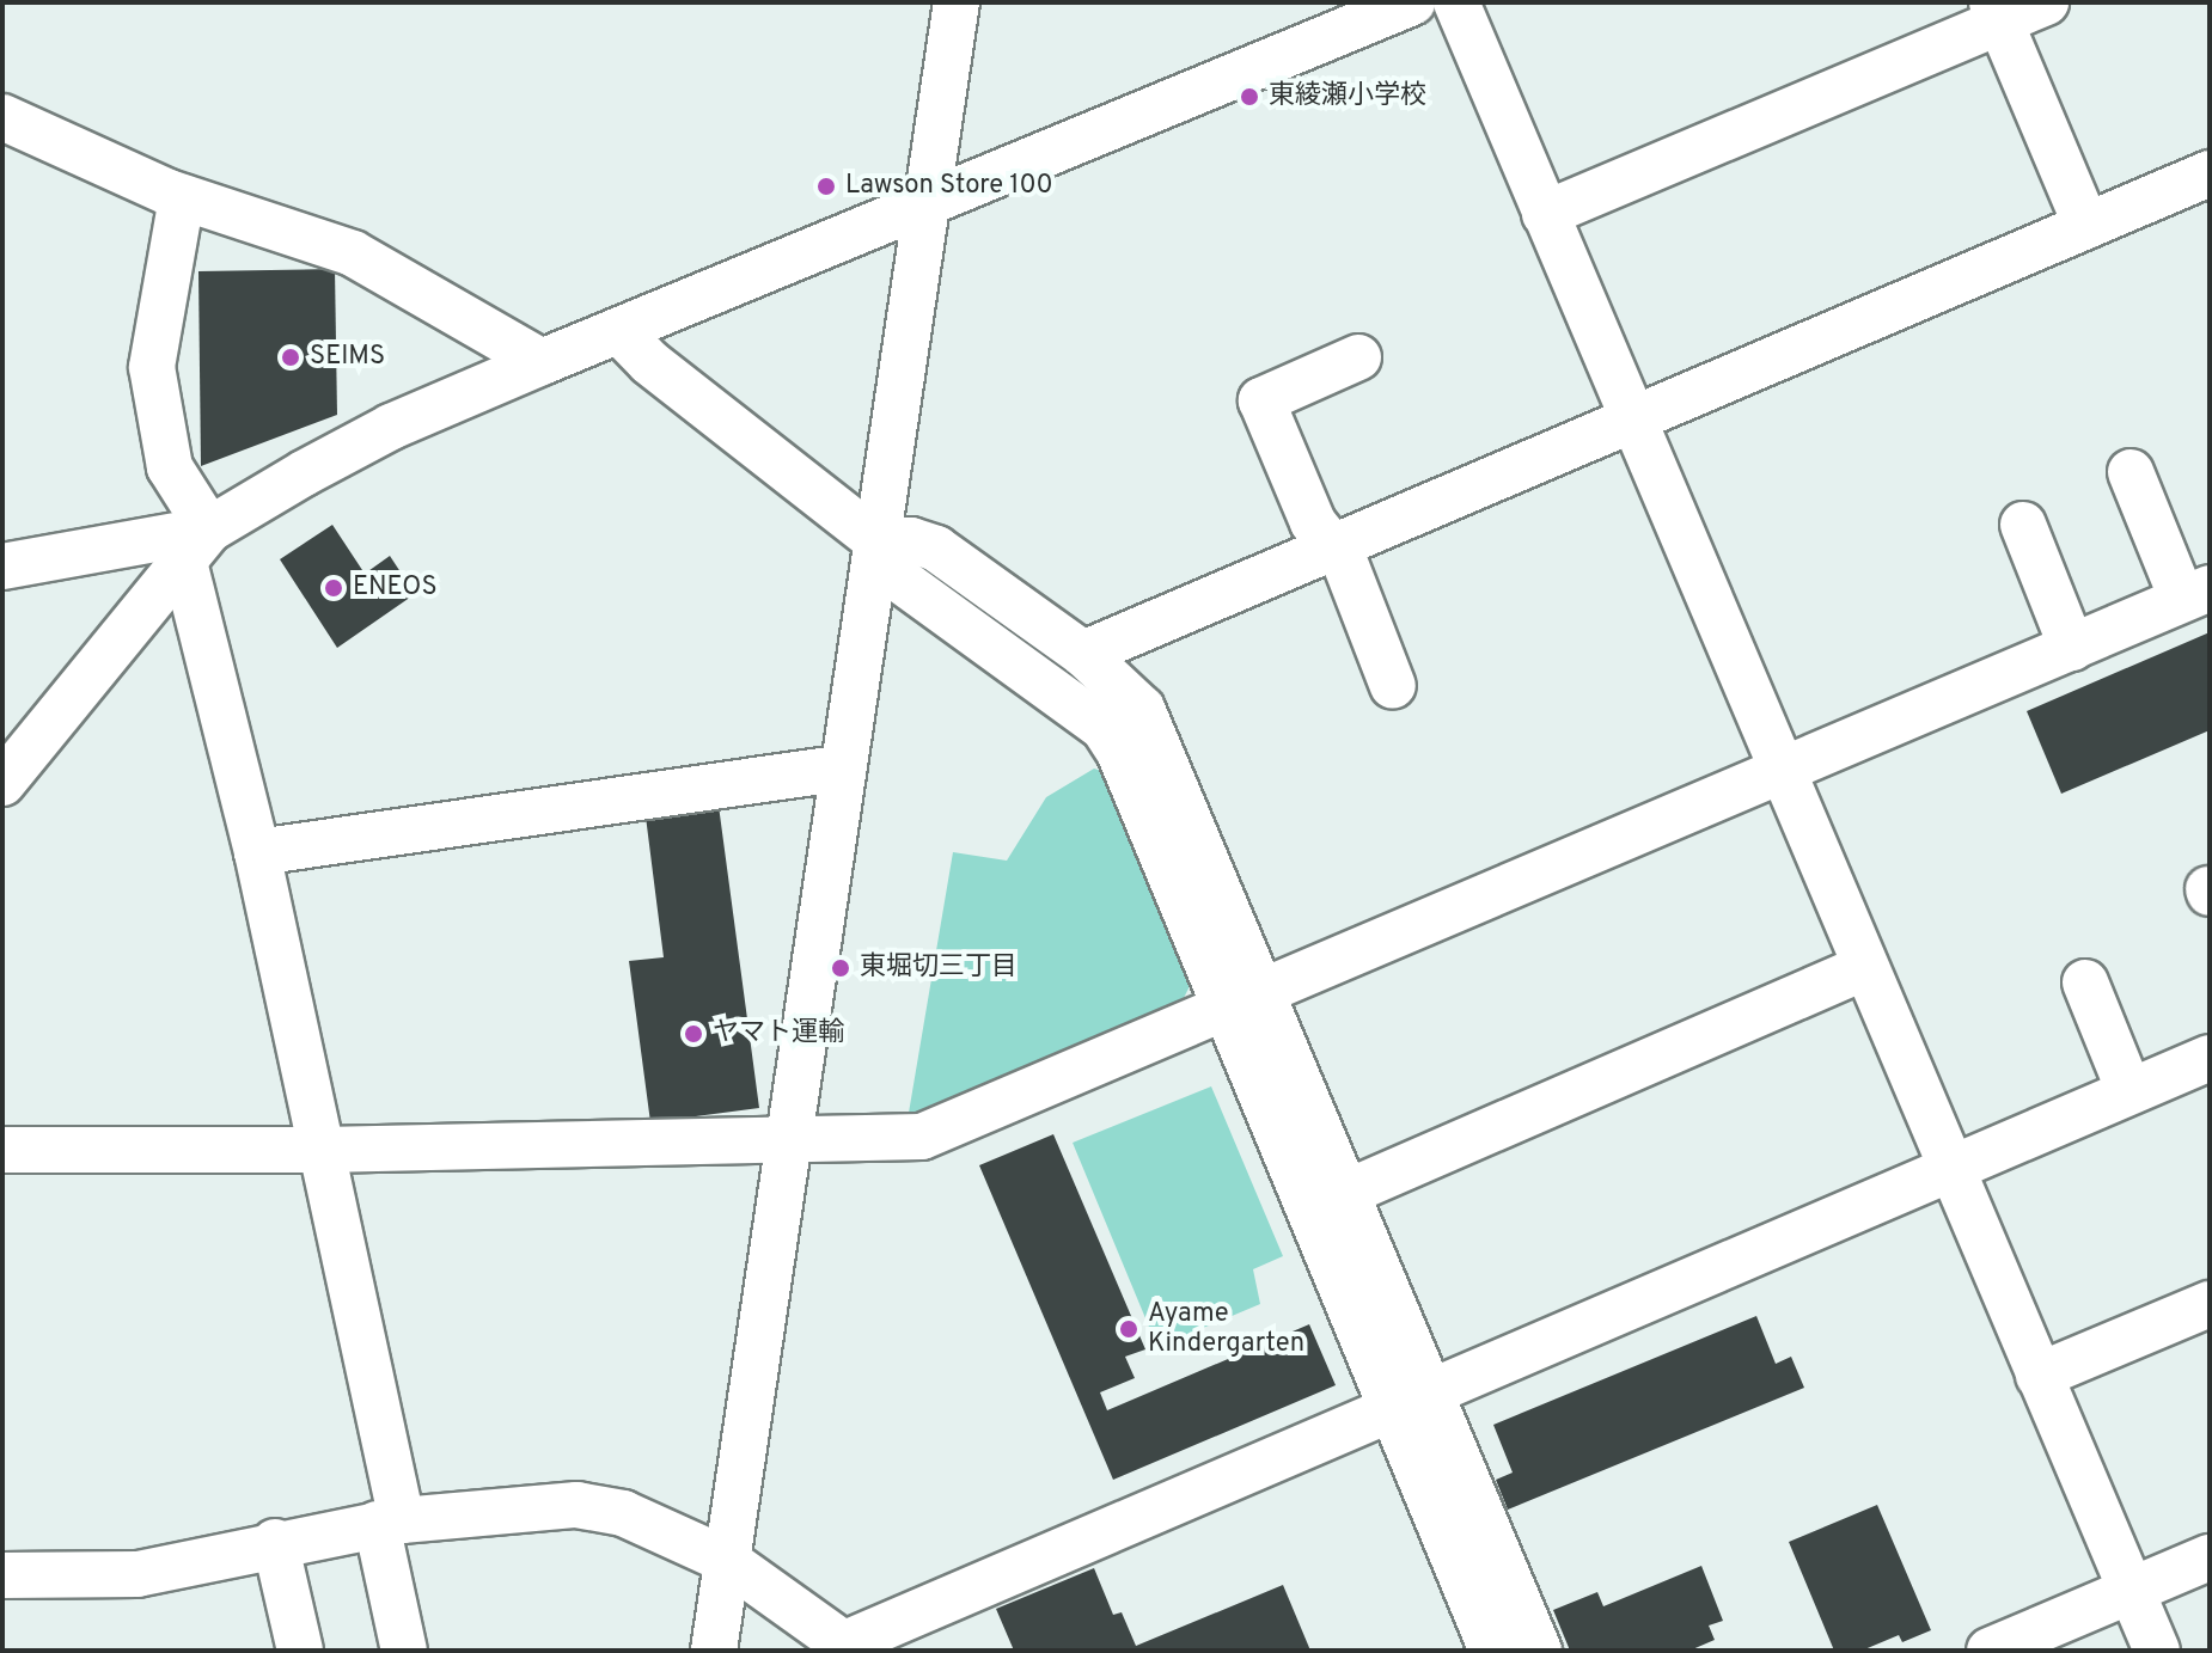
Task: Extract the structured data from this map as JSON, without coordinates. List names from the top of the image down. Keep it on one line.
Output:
{"places":["東綾瀬小学校","Lawson Store 100","SEIMS","ENEOS","東堀切三丁目","ヤマト運輸","Ayame Kindergarten"]}
